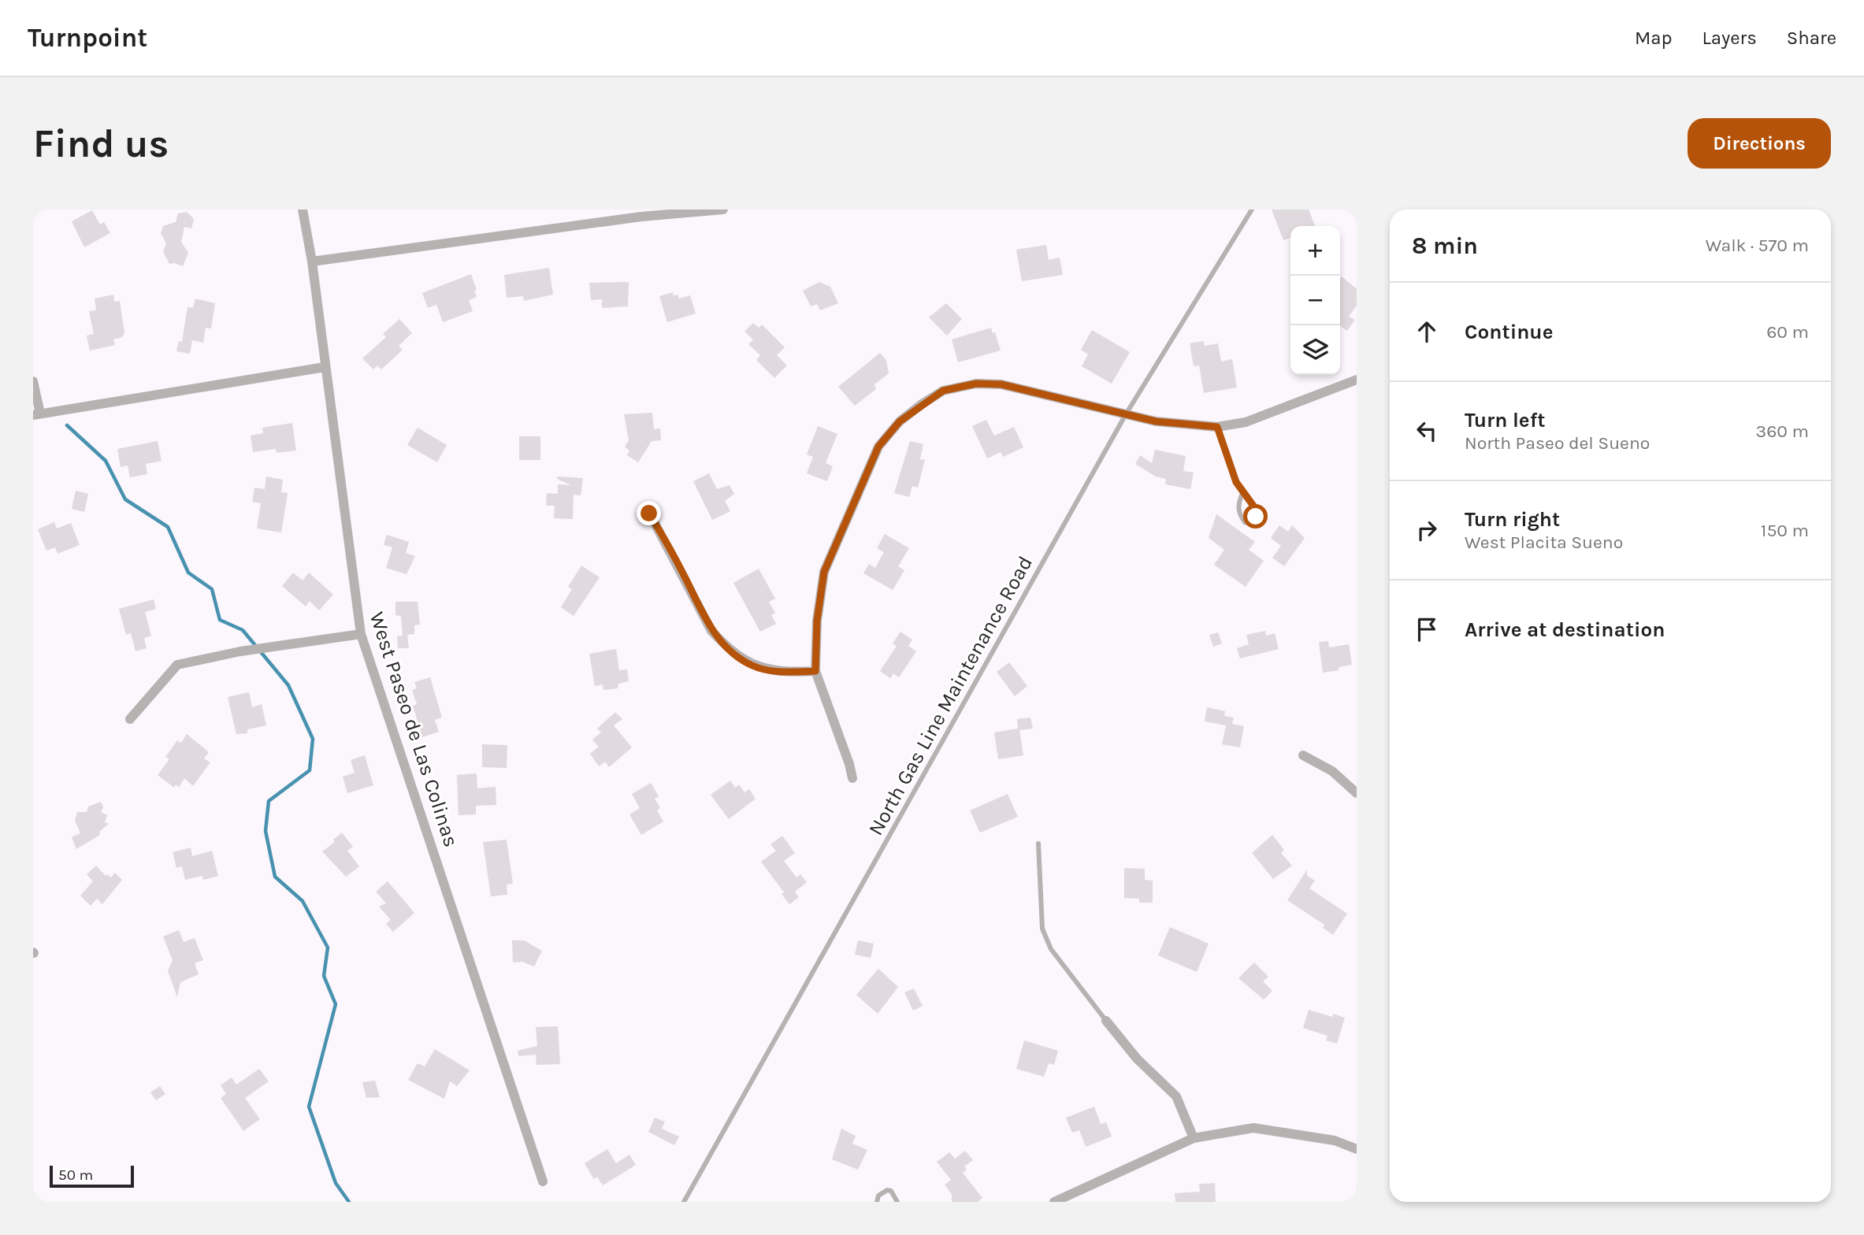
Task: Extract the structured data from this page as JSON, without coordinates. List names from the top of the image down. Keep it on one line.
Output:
{"streets":{"street":["West Paseo de Las Colinas"],"lane":["North Gas Line Maintenance Road"]},"scale_bar":"50 m","page":{"header":"Turnpoint","nav":["Map","Layers","Share"],"buttons":"Directions","title":"Find us","heading":["8 min","Walk · 570 m"],"map_buttons":["+","−"],"list":[["Continue","60 m"],["Turn left","North Paseo del Sueno","360 m"],["Turn right","West Placita Sueno","150 m"],"Arrive at destination"],"scale":"50 m"}}
